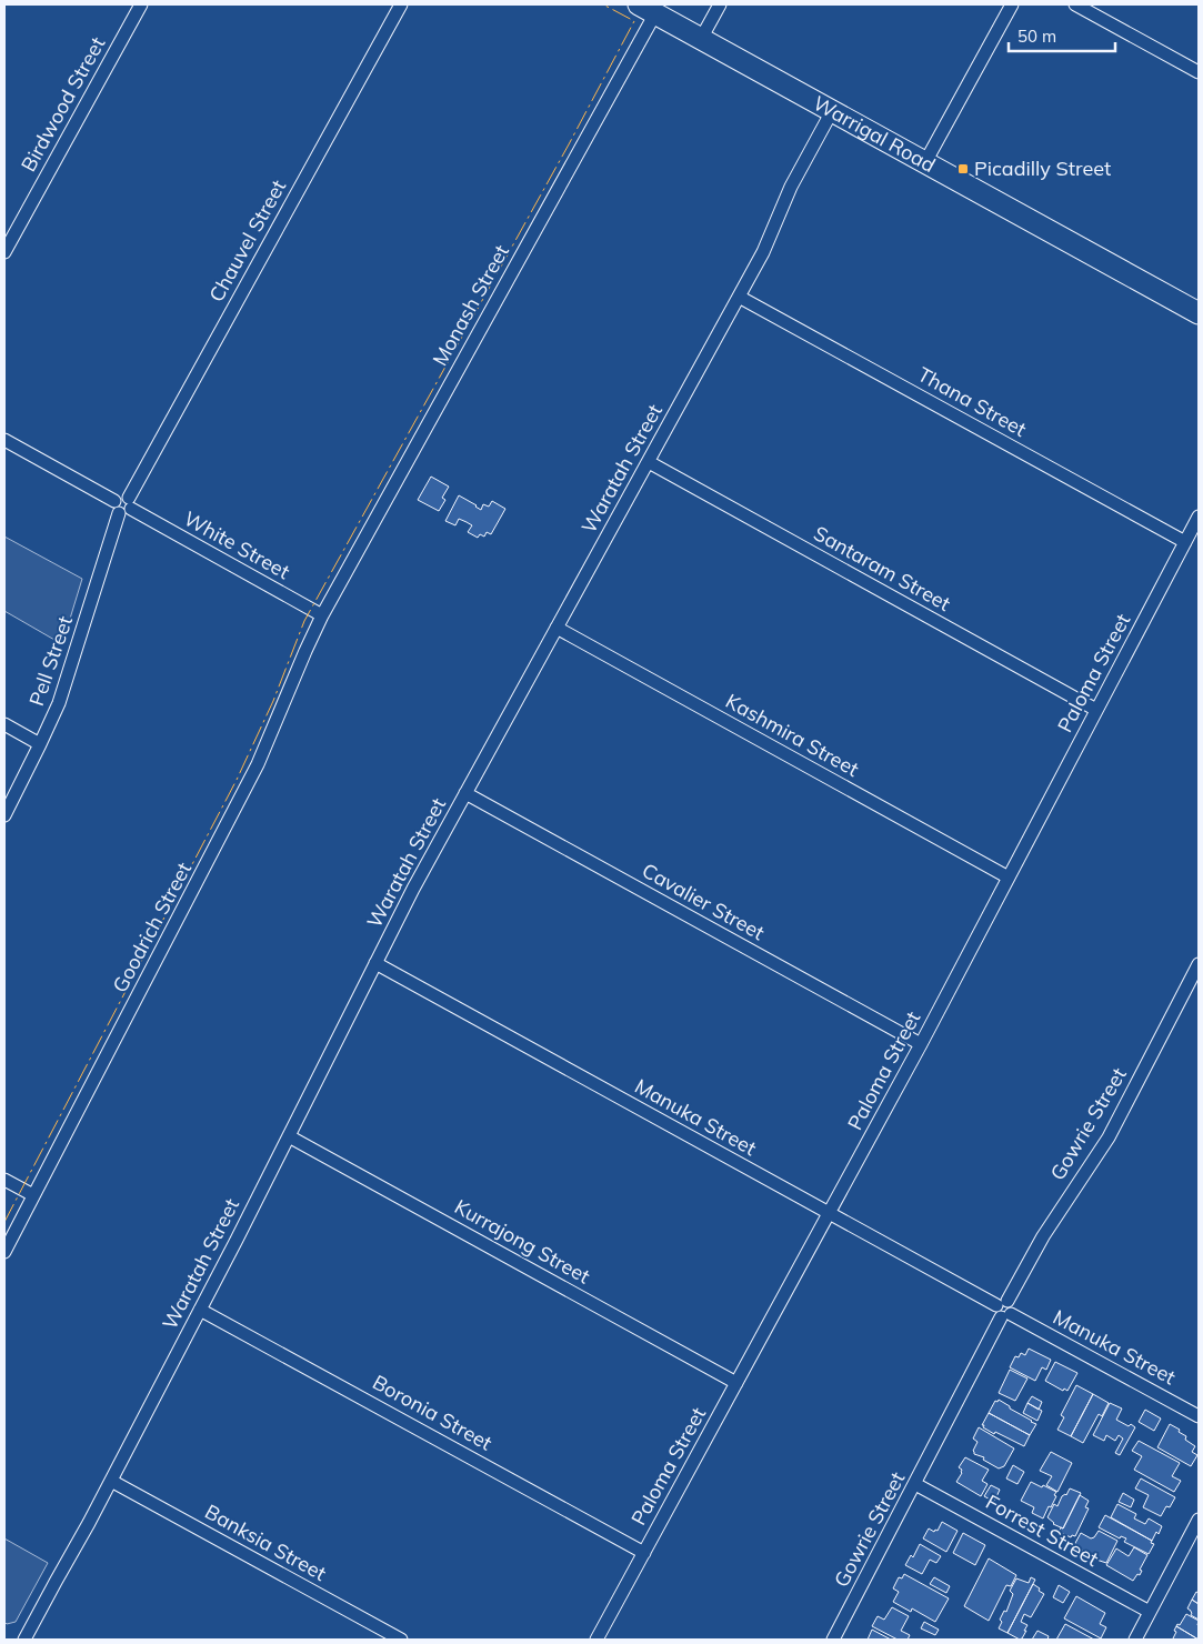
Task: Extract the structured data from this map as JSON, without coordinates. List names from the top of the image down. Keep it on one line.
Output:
{"streets":{"highway":["Warrigal Road"],"street":["Birdwood Street","Chauvel Street","Monash Street","Thana Street","Waratah Street","White Street","Santaram Street","Pell Street","Paloma Street","Kashmira Street","Cavalier Street","Goodrich Street","Manuka Street","Gowrie Street","Kurrajong Street","Boronia Street","Forrest Street","Banksia Street"]},"crossings":[["Warrigal Road","Monash Street"],["Warrigal Road","Waratah Street"],["Chauvel Street","White Street"],["Chauvel Street","Pell Street"],["Monash Street","White Street"],["Monash Street","Goodrich Street"],["Thana Street","Waratah Street"],["Thana Street","Paloma Street"],["Waratah Street","Santaram Street"],["Waratah Street","Kashmira Street"],["Waratah Street","Cavalier Street"],["Waratah Street","Manuka Street"],["Waratah Street","Kurrajong Street"],["Waratah Street","Boronia Street"],["Waratah Street","Banksia Street"],["White Street","Pell Street"],["White Street","Goodrich Street"],["Santaram Street","Paloma Street"],["Paloma Street","Kashmira Street"],["Paloma Street","Cavalier Street"],["Paloma Street","Manuka Street"],["Paloma Street","Kurrajong Street"],["Paloma Street","Boronia Street"],["Manuka Street","Gowrie Street"],["Gowrie Street","Forrest Street"]],"places":{"transit":["Picadilly Street"]},"scale_bar":"50 m"}
